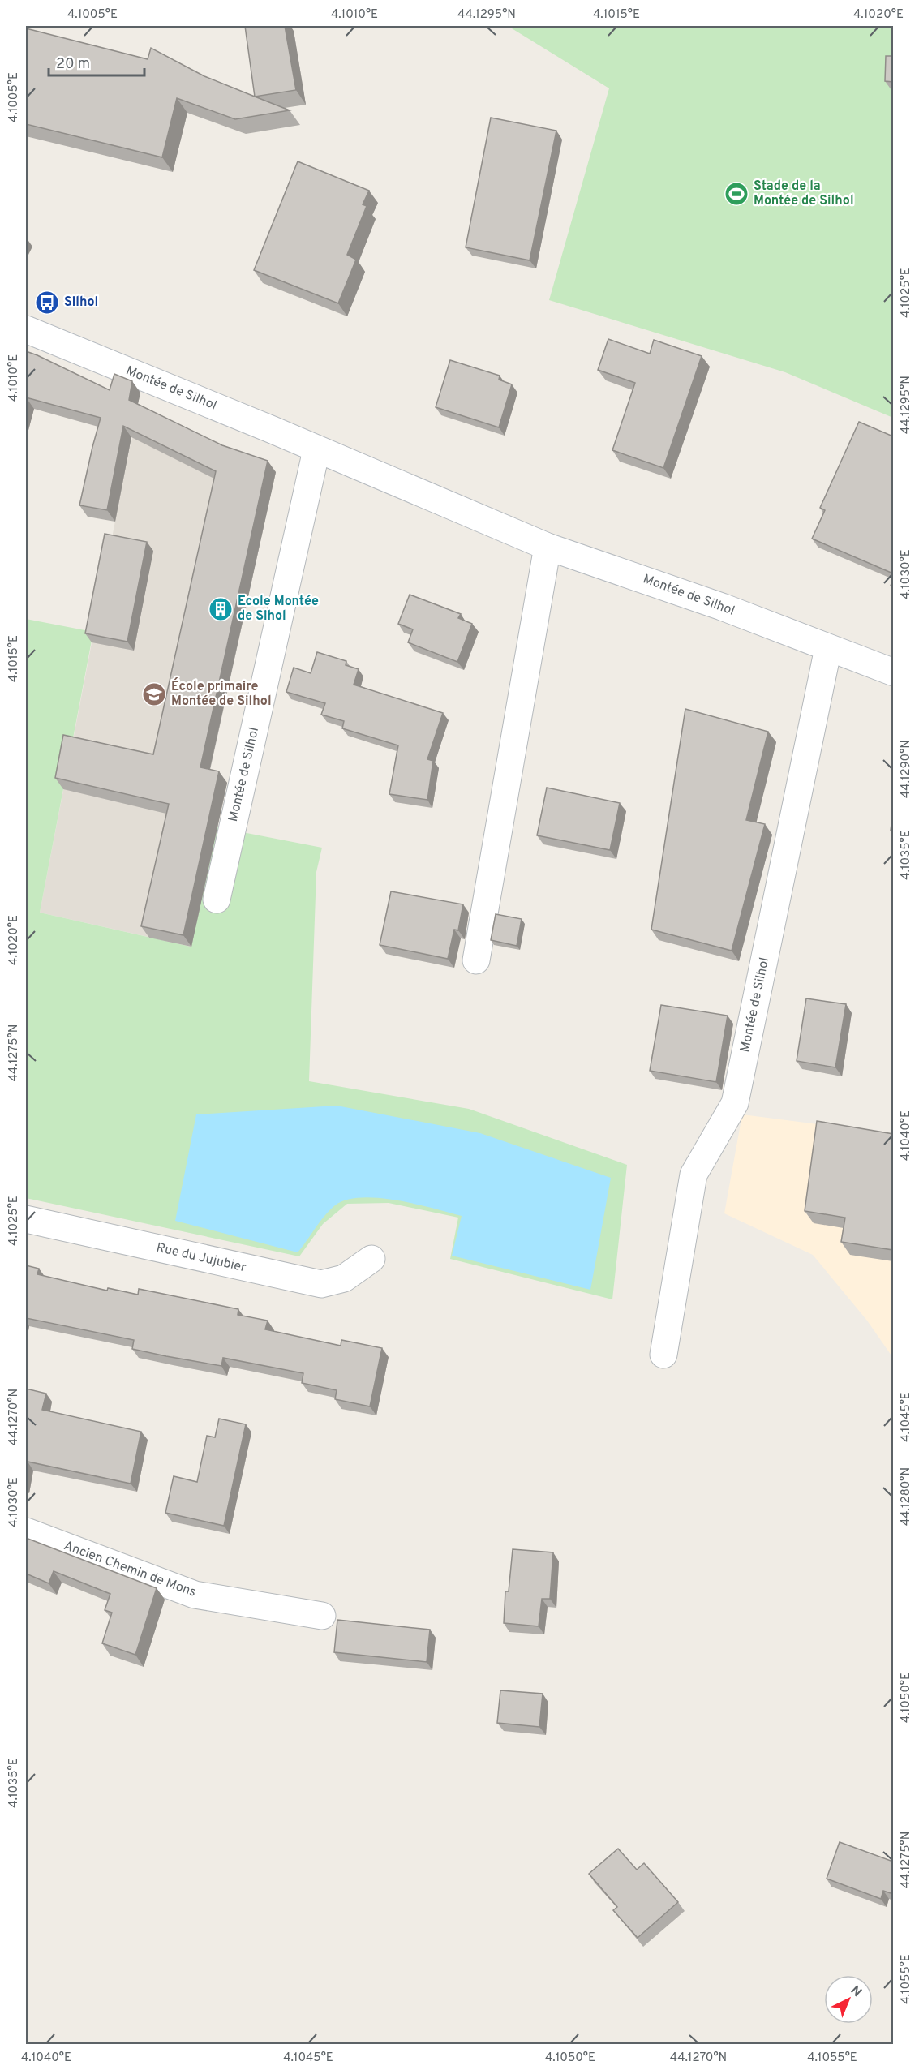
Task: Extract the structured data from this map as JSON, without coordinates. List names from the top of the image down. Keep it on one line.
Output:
{"streets":{"street":["Montée de Silhol","Rue du Jujubier","Ancien Chemin de Mons"]},"places":{"sports":["Stade de la Montée de Silhol"],"bus stop":["Silhol"],"building":["Ecole Montée de Sihol"],"school or university":["École primaire Montée de Silhol"]},"scale_bar":"20 m","north":"top right","coordinates":["4.1005°E","4.1010°E","44.1295°N","4.1015°E","4.1020°E","4.1025°E","4.1030°E","44.1290°N","4.1035°E","44.1275°N","4.1040°E","44.1270°N","4.1045°E","44.1280°N","4.1050°E","4.1055°E"]}
